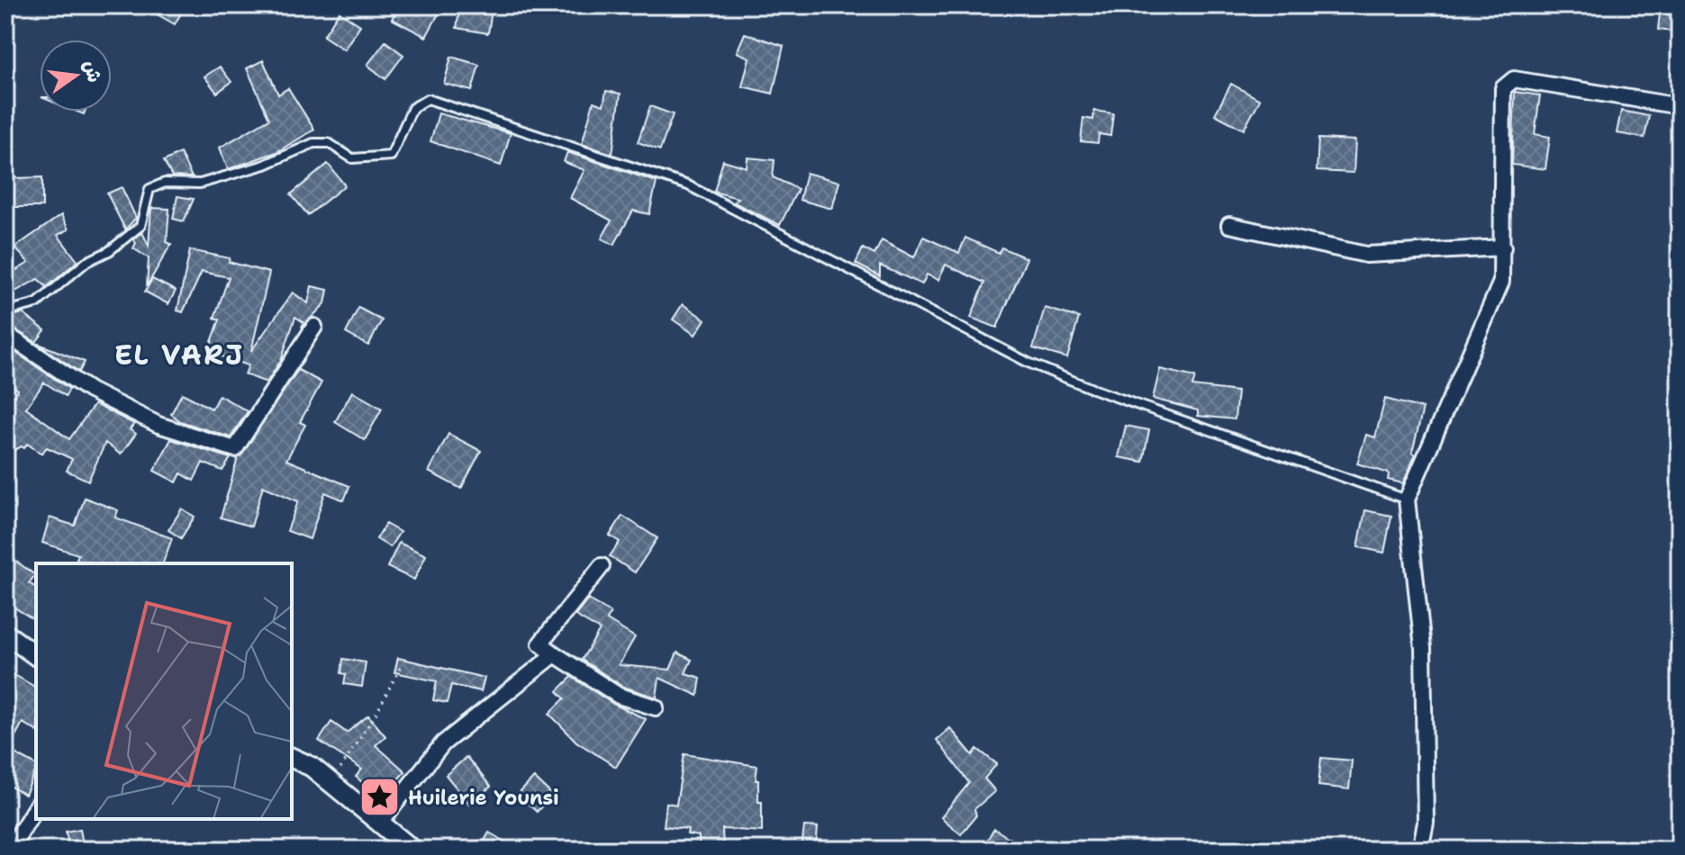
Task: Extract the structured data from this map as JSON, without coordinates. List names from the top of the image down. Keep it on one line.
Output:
{"districts":["EL VARJ"],"places":{"place":["Huilerie Younsi"]},"north":"right"}
